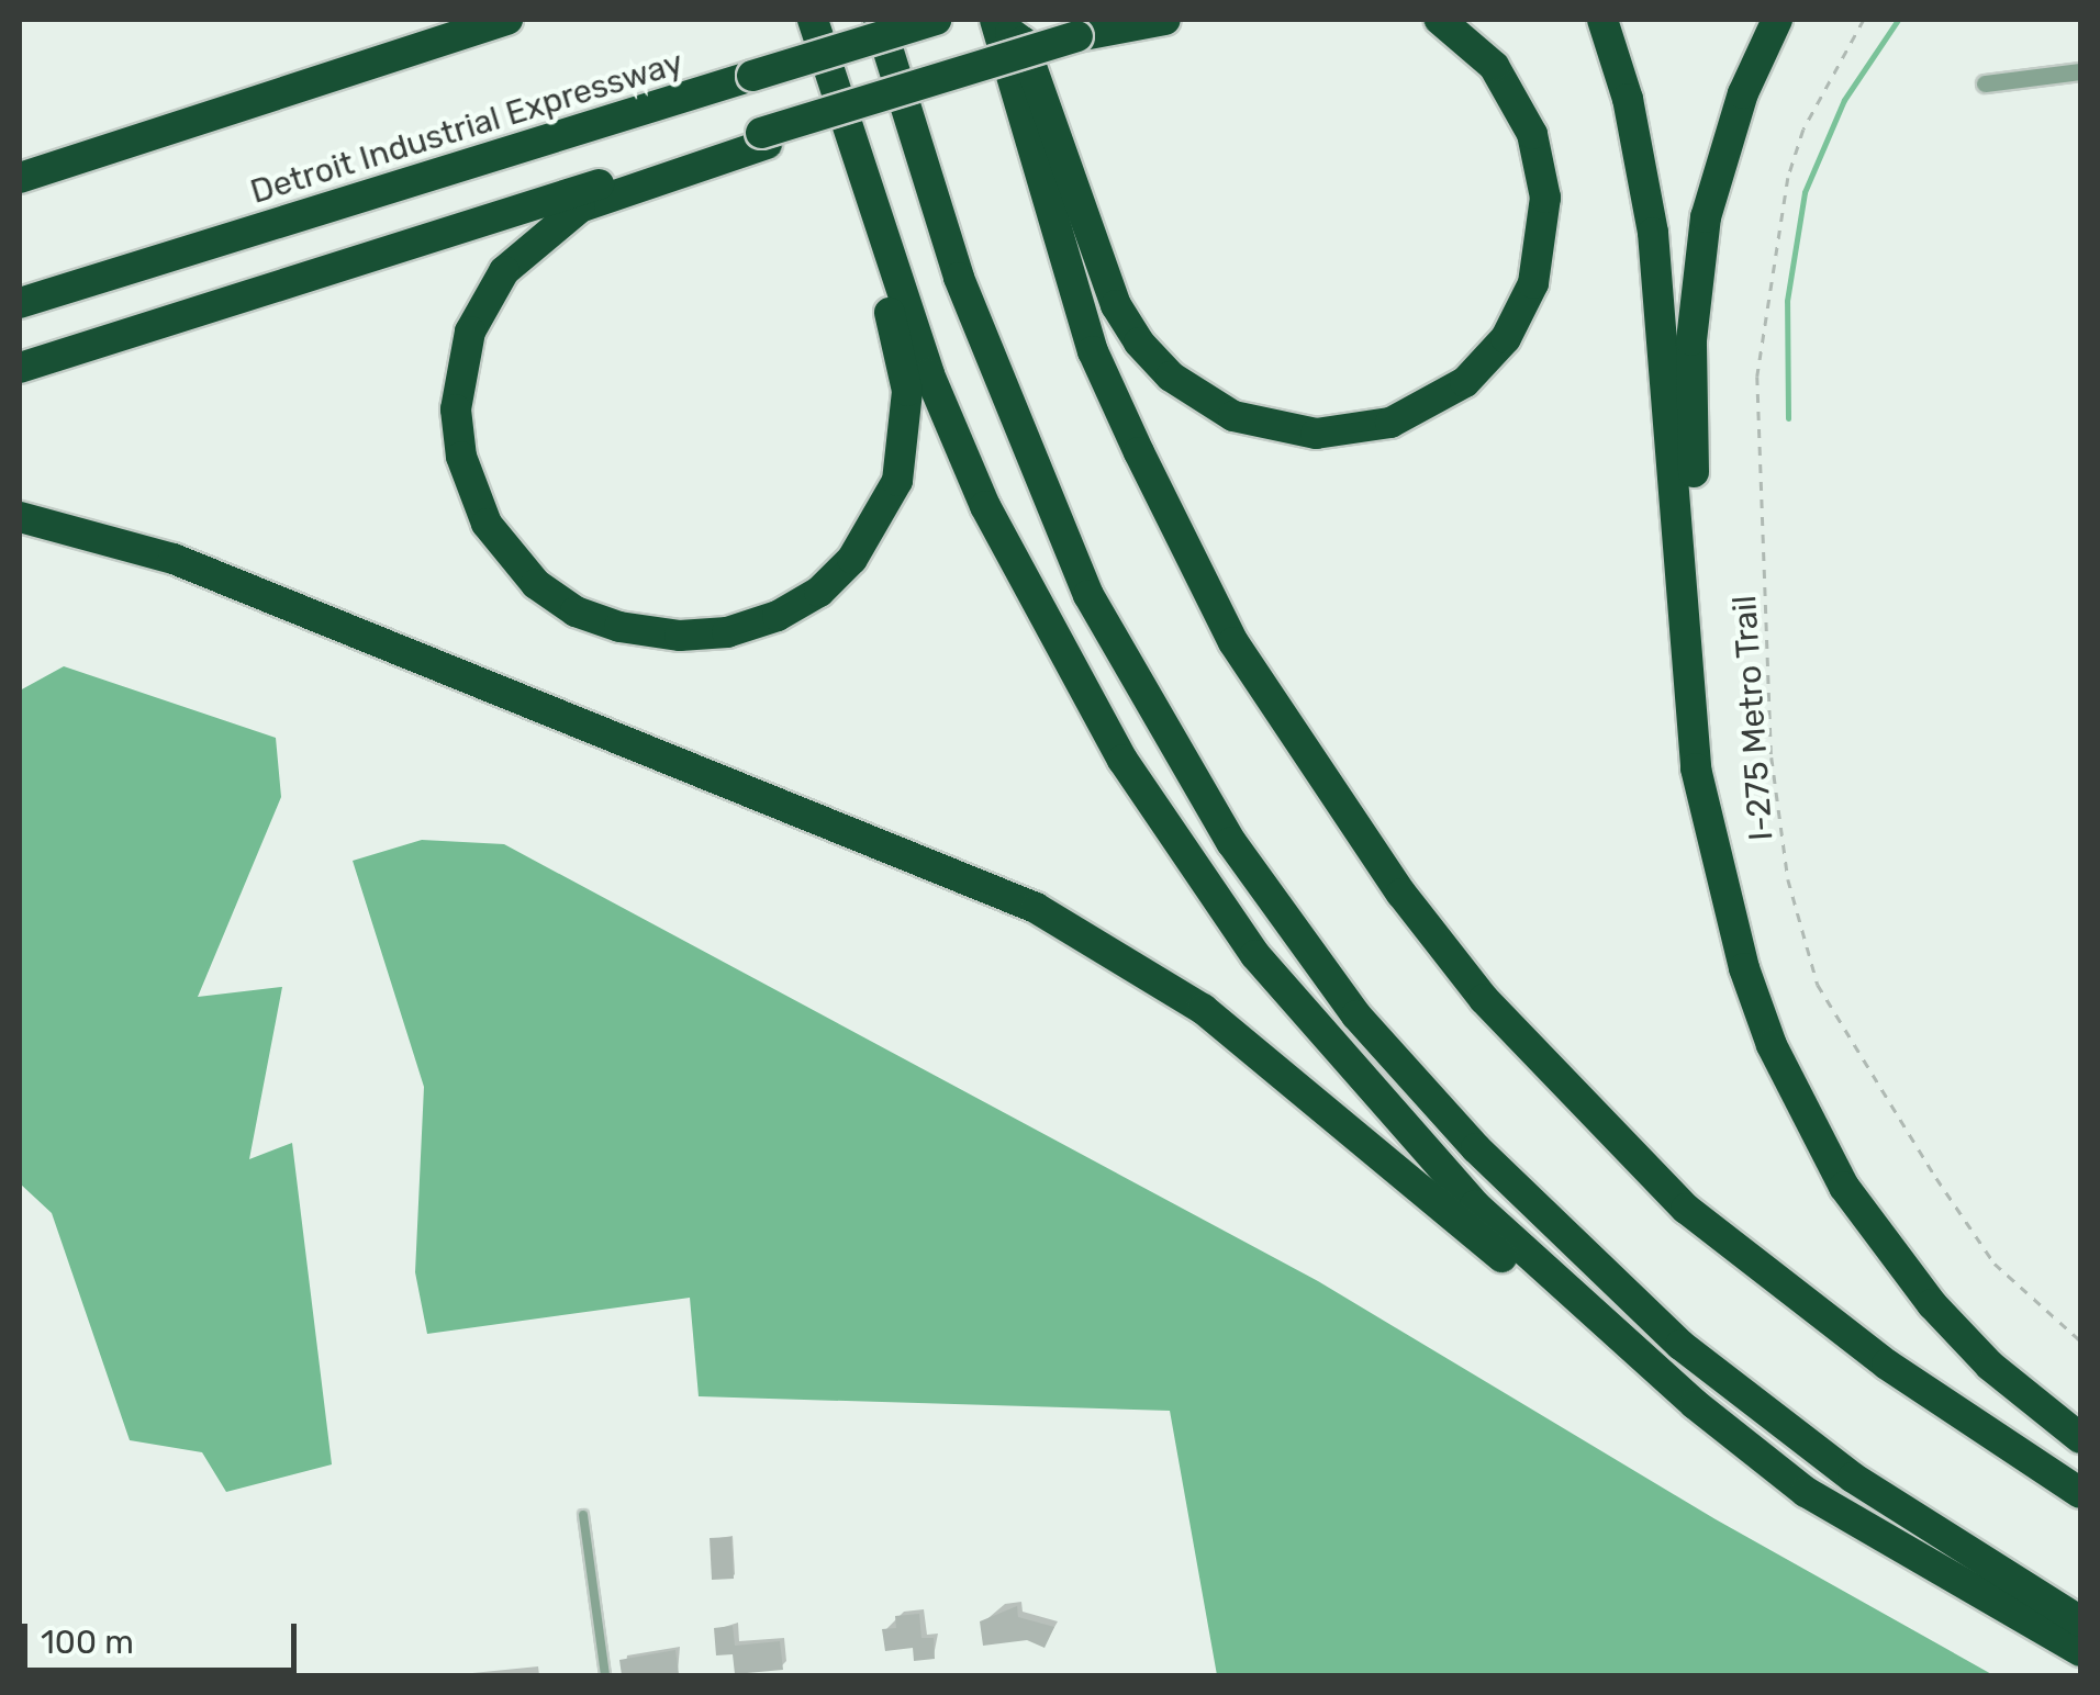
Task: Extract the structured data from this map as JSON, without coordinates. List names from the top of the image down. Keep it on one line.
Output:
{"streets":{"highway":["Detroit Industrial Expressway"],"path":["I-275 Metro Trail"]},"scale_bar":"100 m"}
